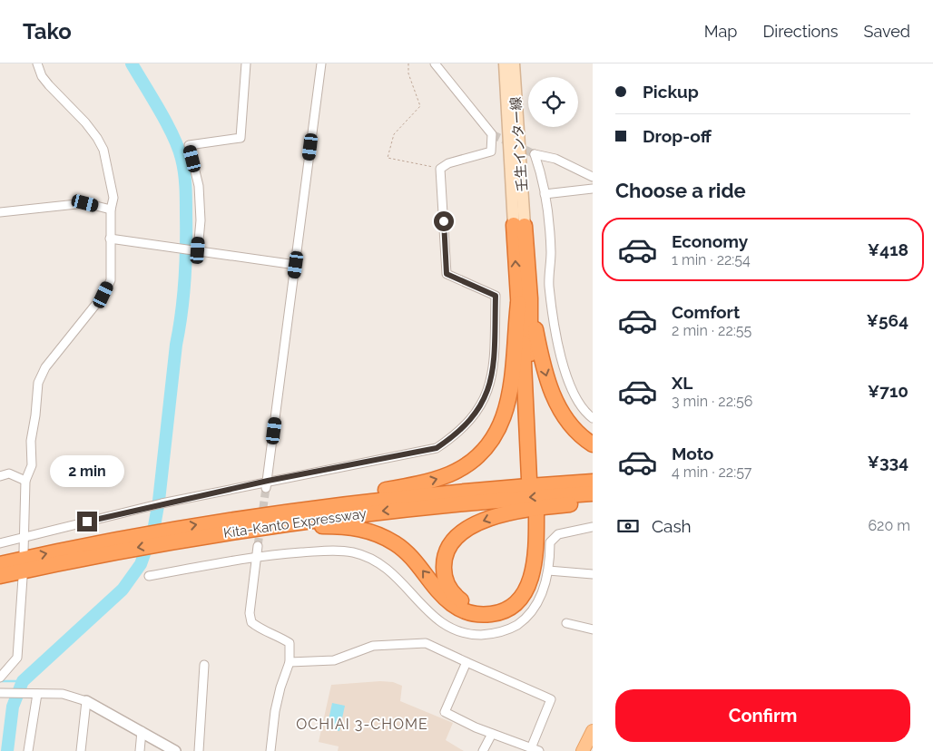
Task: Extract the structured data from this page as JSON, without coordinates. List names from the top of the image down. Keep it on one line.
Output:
{"streets":{"highway":["Kita-Kanto Expressway"],"main road":["壬生インター線"]},"districts":["OCHIAI 3-CHOME"],"page":{"header":"Tako","nav":["Map","Directions","Saved"],"banner":["Pickup","Drop-off"],"heading":"Choose a ride","list":[{"name":"Economy","note":"1 min · 22:54","value":"¥418"},{"name":"Comfort","note":"2 min · 22:55","value":"¥564"},{"name":"XL","note":"3 min · 22:56","value":"¥710"},{"name":"Moto","note":"4 min · 22:57","value":"¥334"}],"bubble":"2 min","pay":["Cash","620 m"],"buttons":"Confirm"}}
